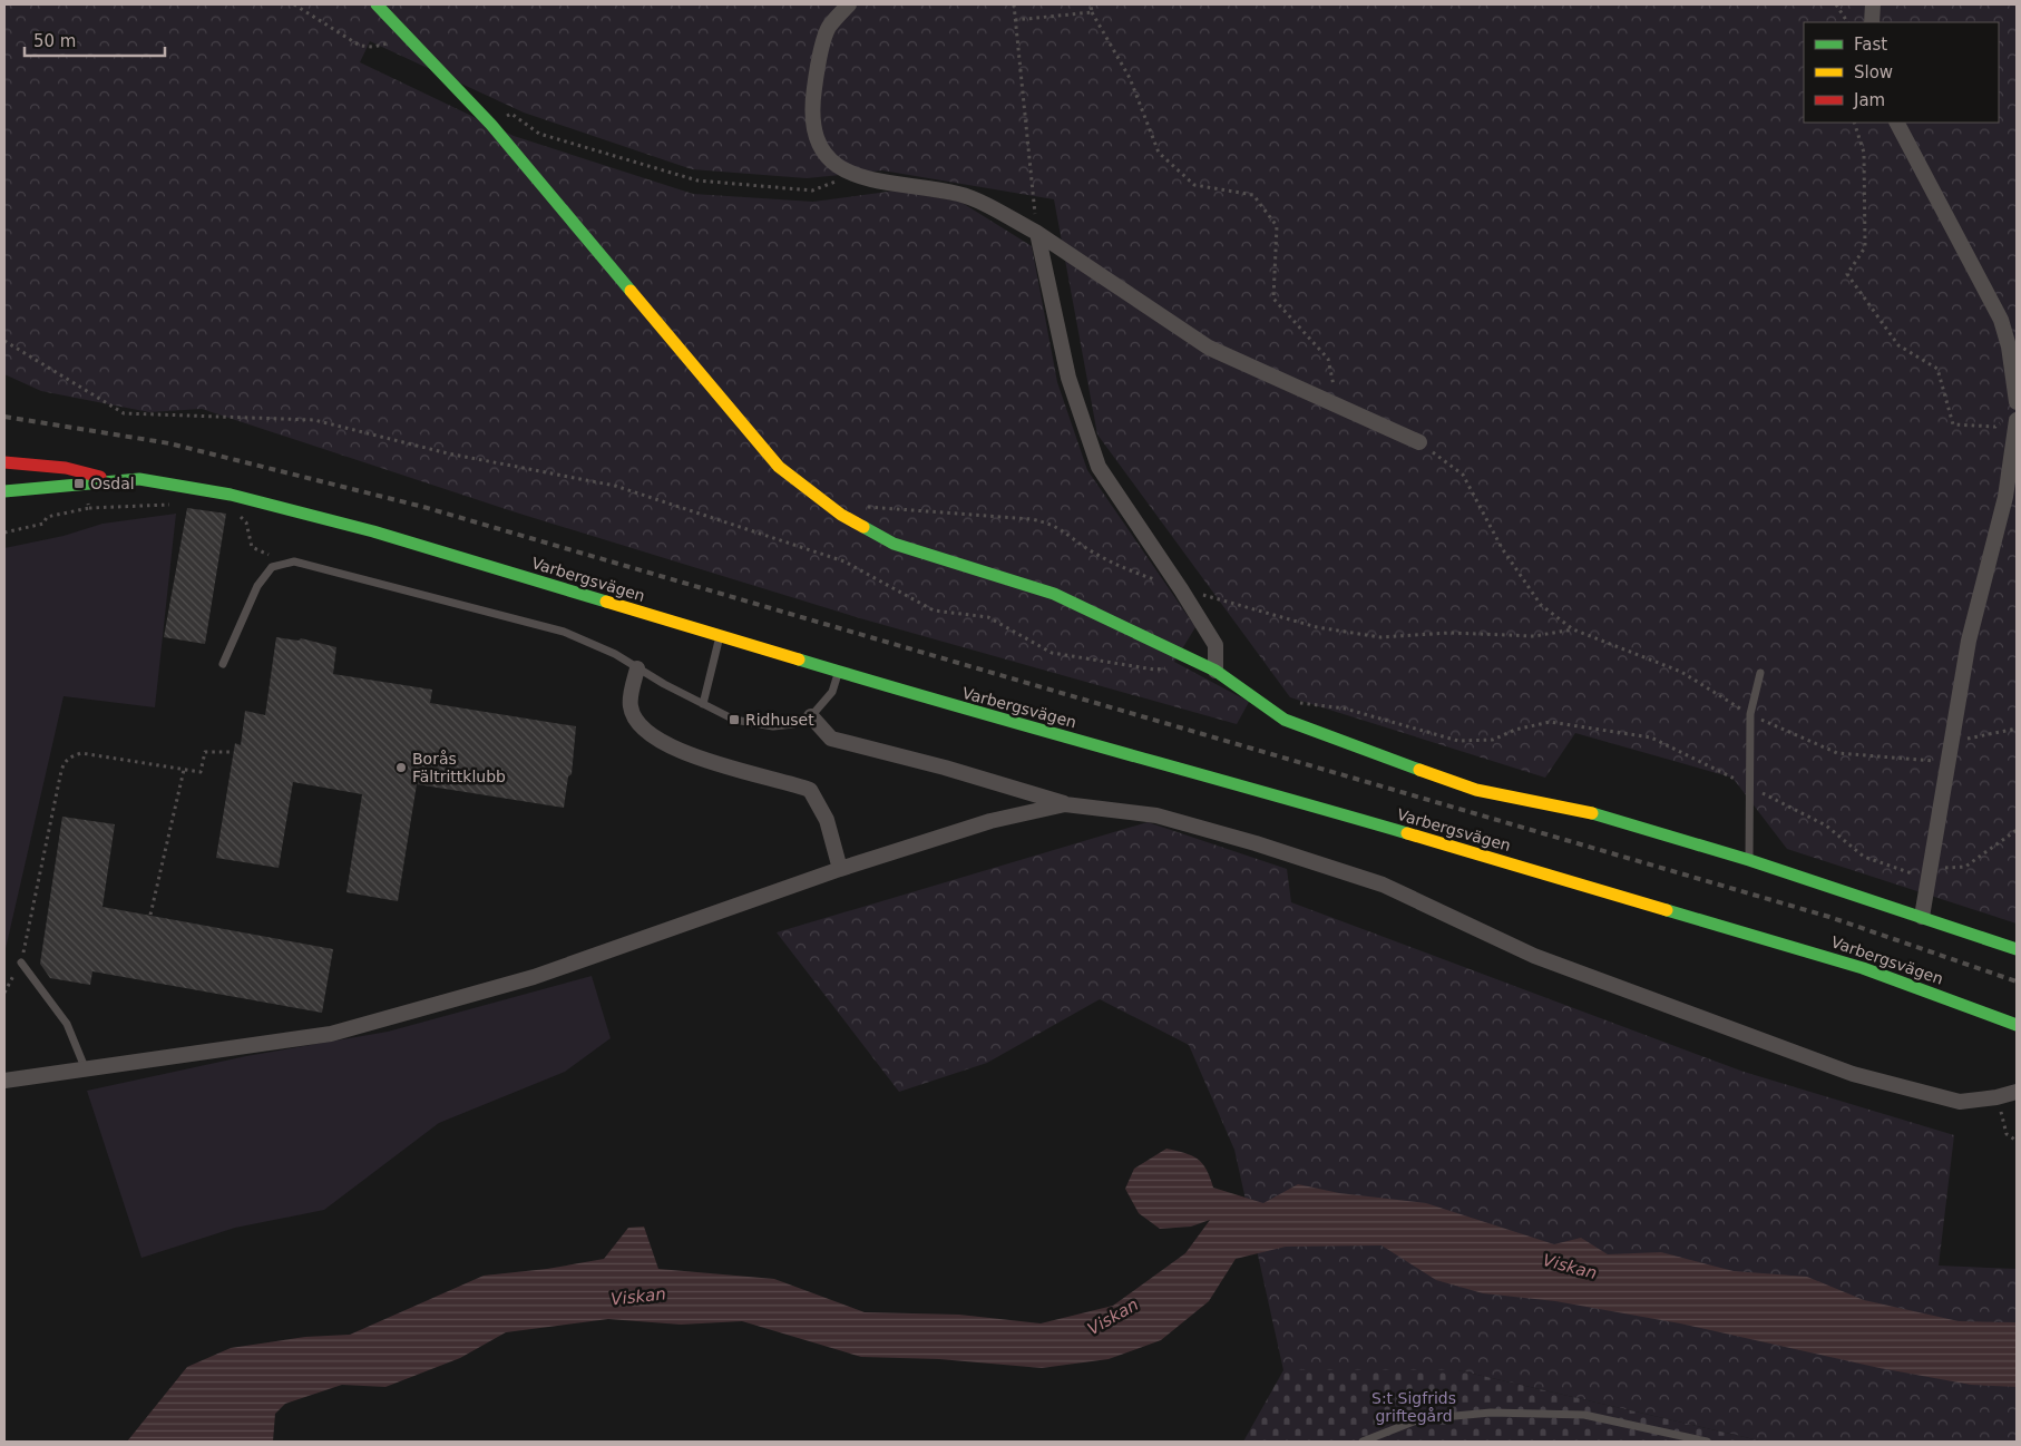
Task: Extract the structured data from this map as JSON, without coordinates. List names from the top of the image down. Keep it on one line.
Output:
{"streets":{"main road":["Varbergsvägen"]},"water":["Viskan"],"parks":["S:t Sigfrids griftegård"],"places":{"transit":["Osdal","Ridhuset"],"other":["Borås Fältrittklubb"]},"legend":["Fast","Slow","Jam"],"scale_bar":"50 m"}
